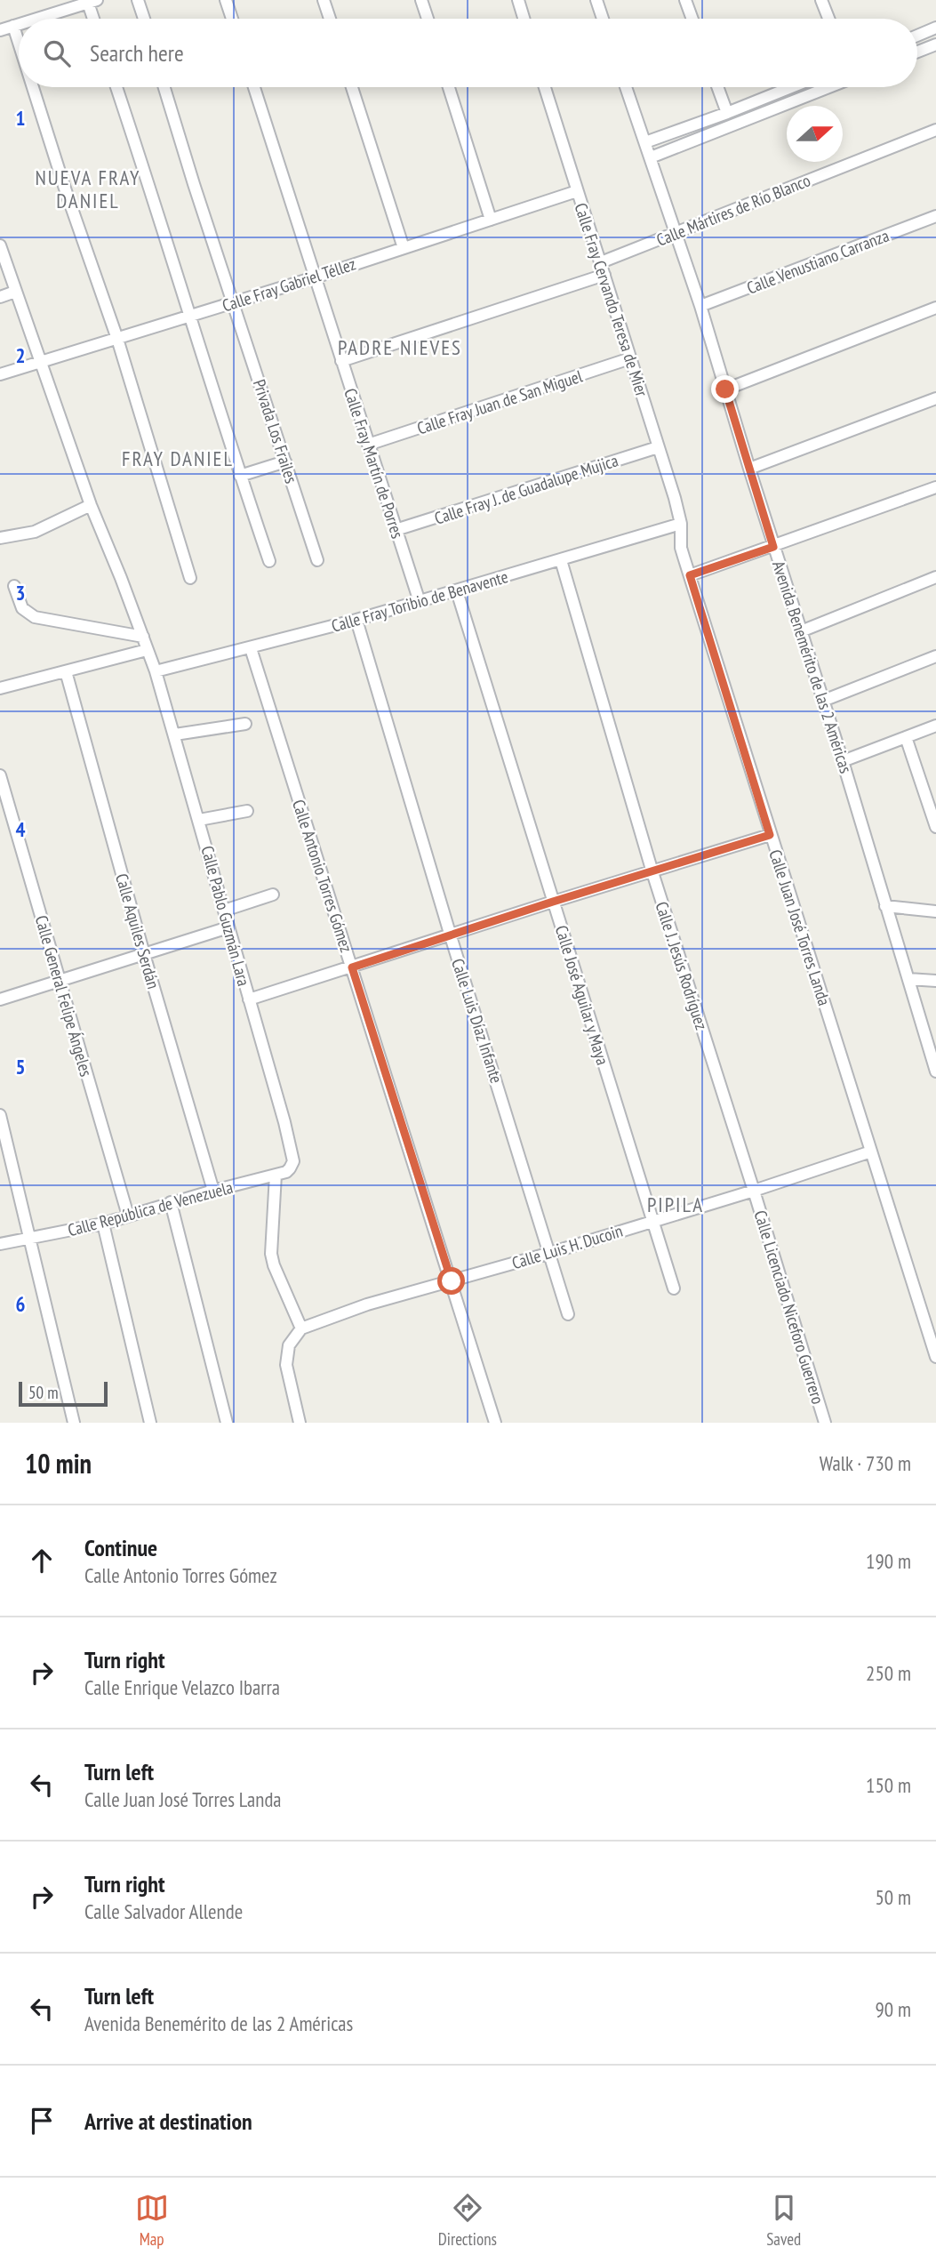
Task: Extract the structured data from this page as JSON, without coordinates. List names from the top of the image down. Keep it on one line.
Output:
{"streets":{"street":["Calle Mártires de Río Blanco","Calle Venustiano Carranza","Calle Fray Gabriel Téllez","Calle Fray Cervando Teresa de Mier","Calle Fray Juan de San Miguel","Privada Los Frailes","Calle Fray Martín de Porres","Calle Fray J. de Guadalupe Mujica","Calle Fray Toribio de Benavente","Avenida Benemérito de las 2 Américas","Calle Antonio Torres Gómez","Calle Pablo Guzmán Lara","Calle Juan José Torres Landa","Calle Aquiles Serdán","Calle J. Jesús Rodríguez","Calle José Aguilar y Maya","Calle General Felipe Ángeles","Calle Luis Díaz Infante","Calle República de Venezuela","Calle Luis H. Ducoin","Calle Licenciado Niceforo Guerrero"]},"crossings":[["Calle Mártires de Río Blanco","Calle Fray Cervando Teresa de Mier"],["Calle Mártires de Río Blanco","Avenida Benemérito de las 2 Américas"],["Calle Venustiano Carranza","Avenida Benemérito de las 2 Américas"],["Calle Fray Gabriel Téllez","Calle Fray Cervando Teresa de Mier"],["Calle Fray Gabriel Téllez","Privada Los Frailes"],["Calle Fray Gabriel Téllez","Calle Fray Martín de Porres"],["Calle Fray Cervando Teresa de Mier","Calle Fray Juan de San Miguel"],["Calle Fray Cervando Teresa de Mier","Calle Fray J. de Guadalupe Mujica"],["Calle Fray Cervando Teresa de Mier","Calle Fray Toribio de Benavente"],["Calle Fray Cervando Teresa de Mier","Calle Juan José Torres Landa"],["Calle Fray Juan de San Miguel","Calle Fray Martín de Porres"],["Calle Fray Martín de Porres","Calle Fray J. de Guadalupe Mujica"],["Calle Fray Martín de Porres","Calle Fray Toribio de Benavente"],["Calle Fray Toribio de Benavente","Calle Antonio Torres Gómez"],["Calle Fray Toribio de Benavente","Calle Pablo Guzmán Lara"],["Calle Fray Toribio de Benavente","Calle Juan José Torres Landa"],["Calle Fray Toribio de Benavente","Calle J. Jesús Rodríguez"],["Calle Fray Toribio de Benavente","Calle José Aguilar y Maya"],["Calle Fray Toribio de Benavente","Calle Luis Díaz Infante"],["Calle Antonio Torres Gómez","Calle Luis H. Ducoin"],["Calle Pablo Guzmán Lara","Calle República de Venezuela"],["Calle Juan José Torres Landa","Calle Luis H. Ducoin"],["Calle Aquiles Serdán","Calle República de Venezuela"],["Calle J. Jesús Rodríguez","Calle Luis H. Ducoin"],["Calle J. Jesús Rodríguez","Calle Licenciado Niceforo Guerrero"],["Calle José Aguilar y Maya","Calle Luis H. Ducoin"],["Calle General Felipe Ángeles","Calle República de Venezuela"],["Calle Luis Díaz Infante","Calle Luis H. Ducoin"],["Calle Luis H. Ducoin","Calle Licenciado Niceforo Guerrero"]],"districts":["NUEVA FRAY DANIEL","PADRE NIEVES","FRAY DANIEL","PIPILA"],"scale_bar":"50 m","north":"right","page":{"search":"Search here","scale":"50 m","heading":["10 min","Walk · 730 m"],"list":[["Continue","Calle Antonio Torres Gómez","190 m"],["Turn right","Calle Enrique Velazco Ibarra","250 m"],["Turn left","Calle Juan José Torres Landa","150 m"],["Turn right","Calle Salvador Allende","50 m"],["Turn left","Avenida Benemérito de las 2 Américas","90 m"],"Arrive at destination"],"nav":["Map","Directions","Saved"]},"grid":{"rows":["1","2","3","4","5","6"]}}
